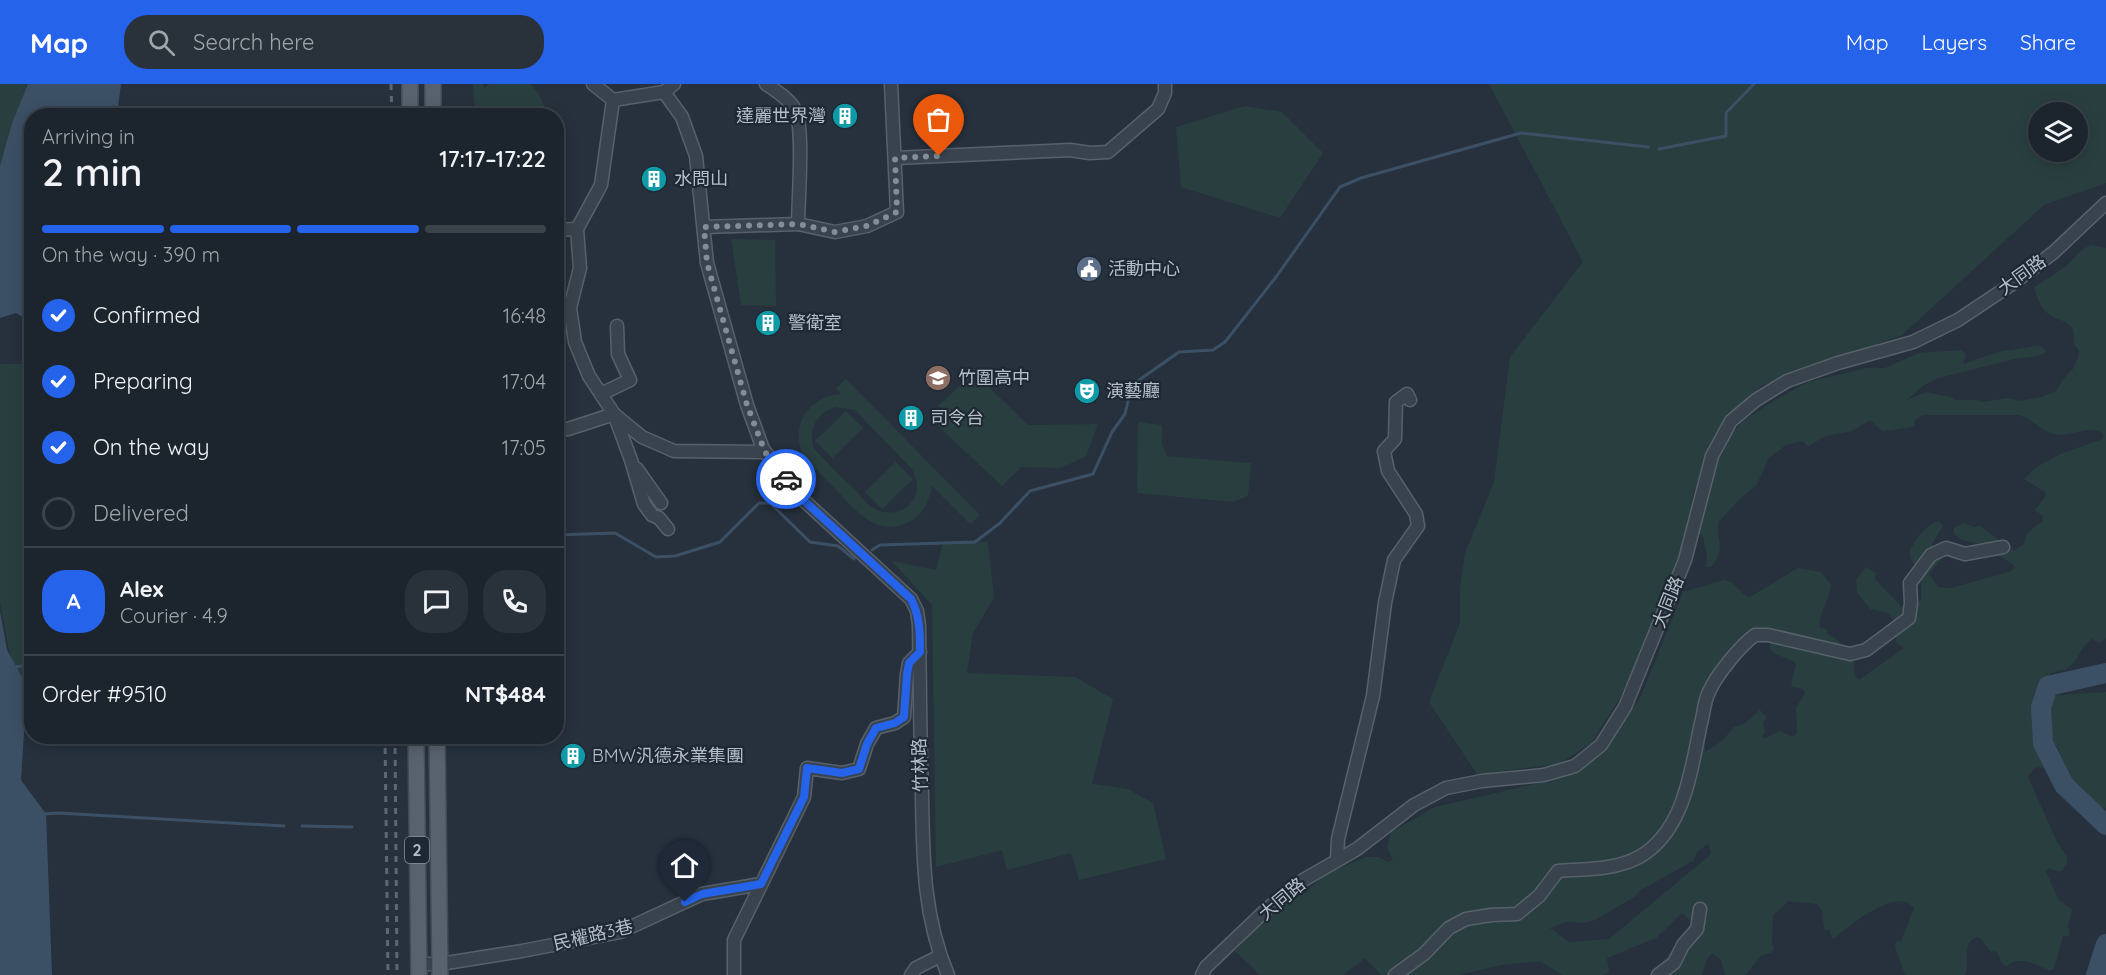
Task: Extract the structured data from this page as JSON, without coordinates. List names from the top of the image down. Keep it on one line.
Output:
{"streets":{"main road":["2"],"street":["大同路","竹林路","民權路3巷"]},"crossings":[["2","民權路3巷"]],"places":{"building":["達麗世界灣","水問山","警衛室","司令台","BMW汎德永業集團"],"public building":["活動中心"],"school or university":["竹圍高中"],"theatre":["演藝廳"]},"page":{"header":"Map","search":"Search here","nav":["Map","Layers","Share"],"heading":["2 min","Arriving in","17:17–17:22"],"panel":["Alex","Courier · 4.9","Order #9510","NT$484"],"bar":"On the way · 390 m","list":[["Confirmed","16:48"],["Preparing","17:04"],["On the way","17:05"],"Delivered"],"round":"A"}}
